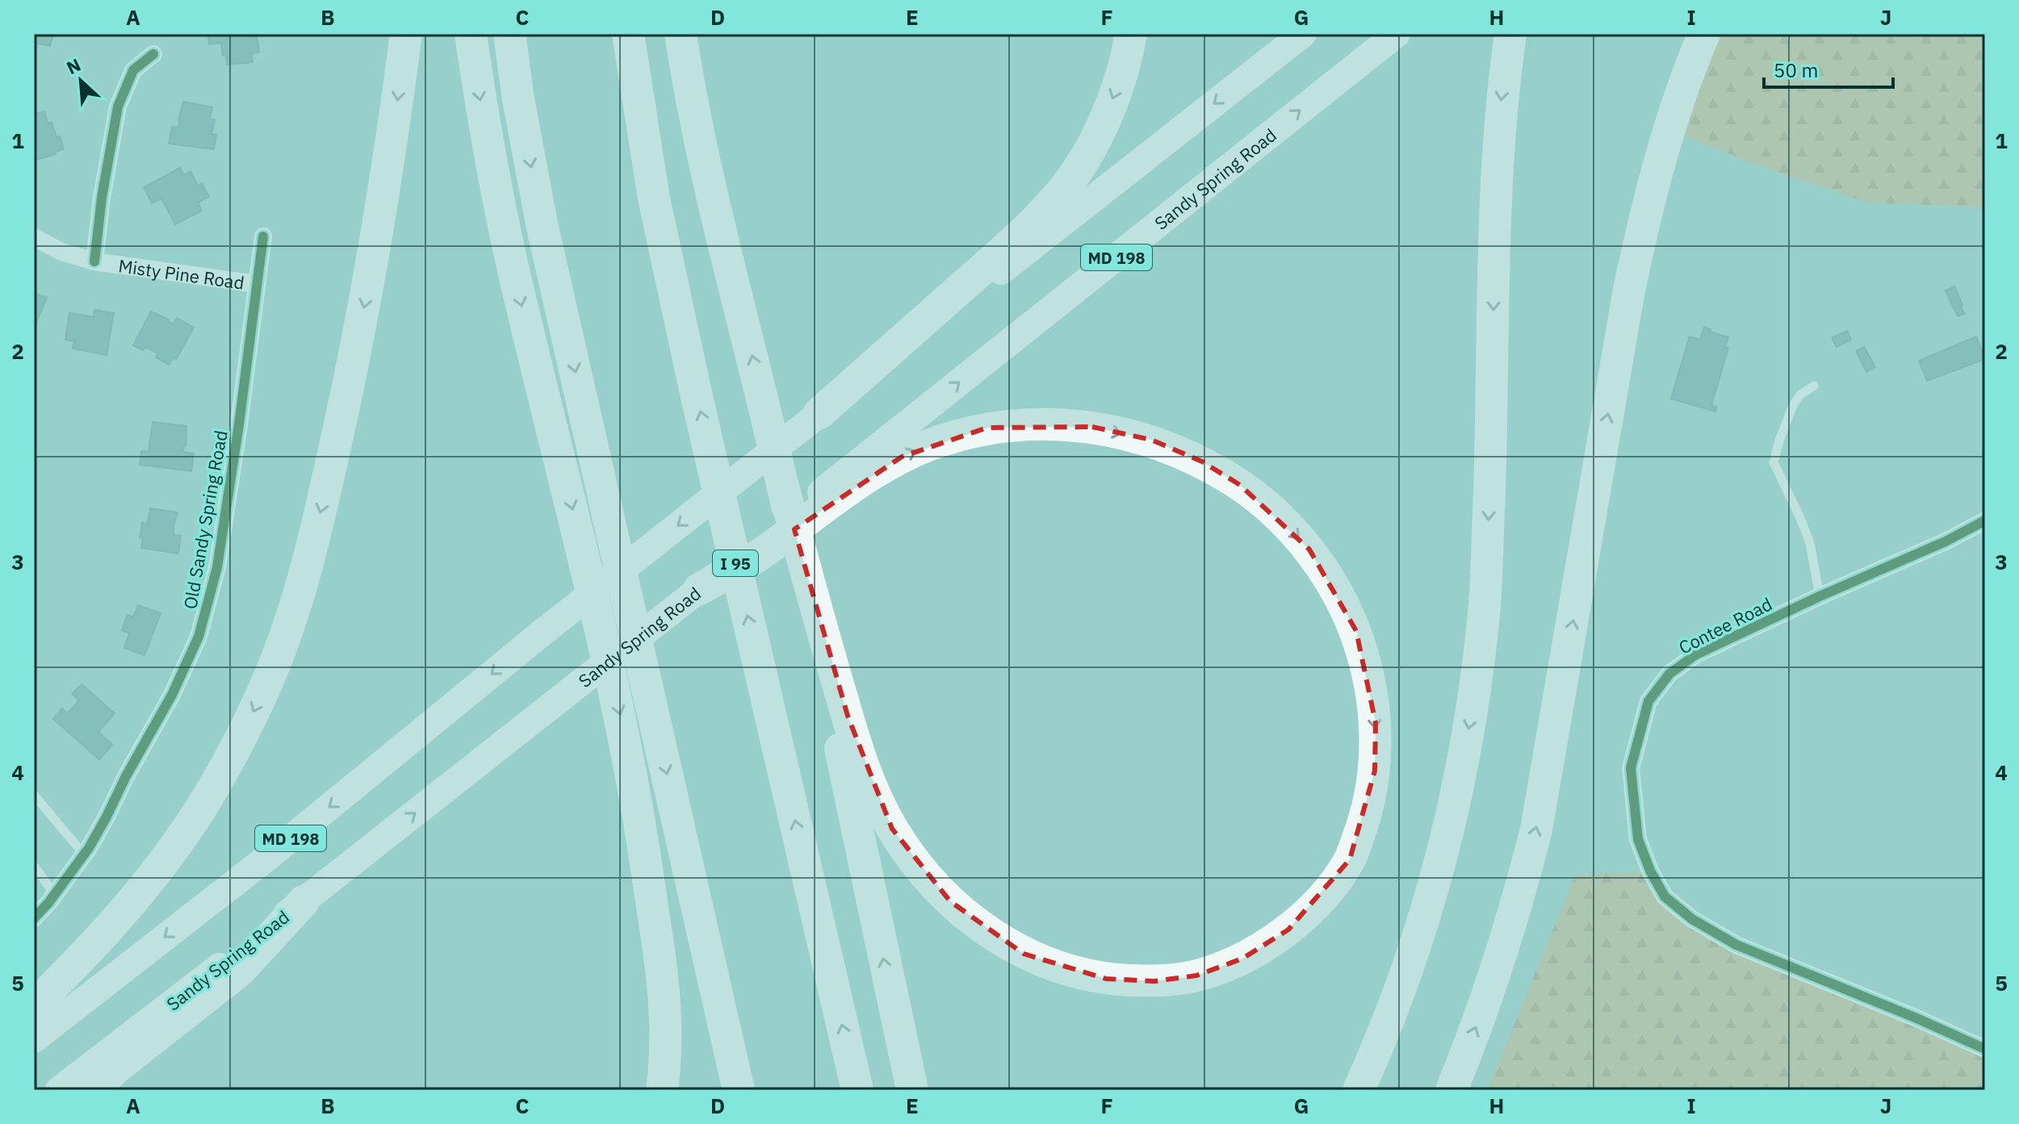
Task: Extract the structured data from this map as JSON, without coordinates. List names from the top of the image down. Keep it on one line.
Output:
{"streets":{"highway":["I 95"],"main road":["Sandy Spring Road","MD 198"],"street":["Misty Pine Road","Old Sandy Spring Road","Contee Road"]},"crossings":[["Misty Pine Road","Old Sandy Spring Road"]],"scale_bar":"50 m","north":"top left","grid":{"columns":["A","B","C","D","E","F","G","H","I","J"],"rows":["1","2","3","4","5"]}}
